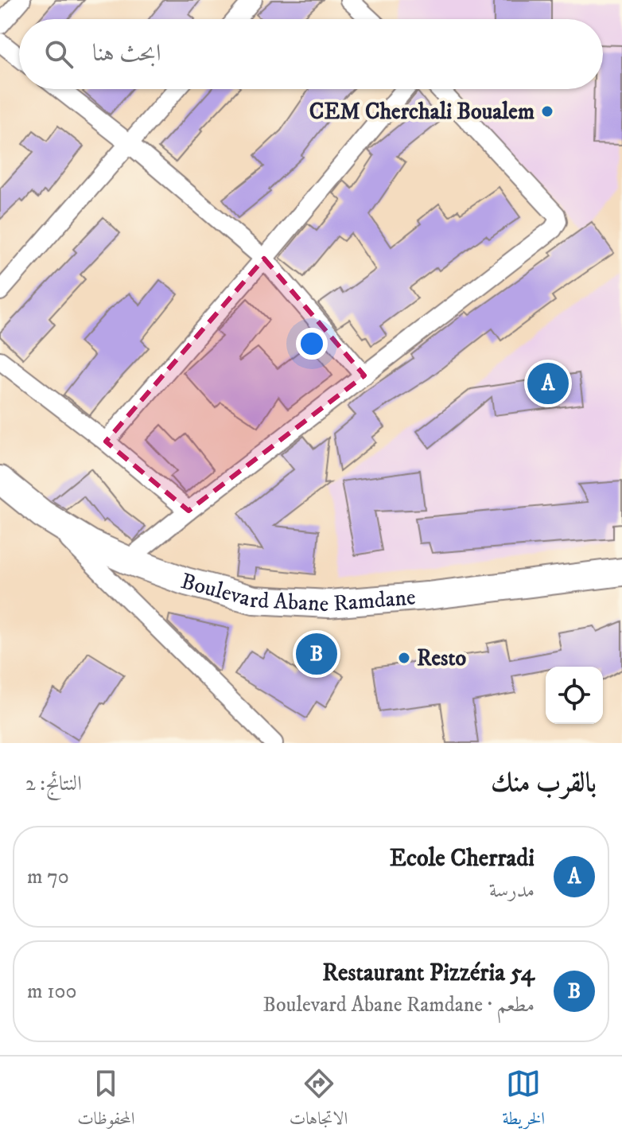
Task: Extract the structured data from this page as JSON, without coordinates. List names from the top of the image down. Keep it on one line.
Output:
{"streets":{"main road":["Boulevard Abane Ramdane"]},"places":["CEM Cherchali Boualem","Resto"],"page":{"search":"ابحث هنا","pins":["A","B"],"heading":["بالقرب منك","النتائج: 2"],"list":[{"mark":"A","name":"Ecole Cherradi","note":"مدرسة","value":"70 m"},{"mark":"B","name":"Restaurant Pizzéria 54","note":"مطعم · Boulevard Abane Ramdane","value":"100 m"}],"nav":["الخريطة","الاتجاهات","المحفوظات"]}}
